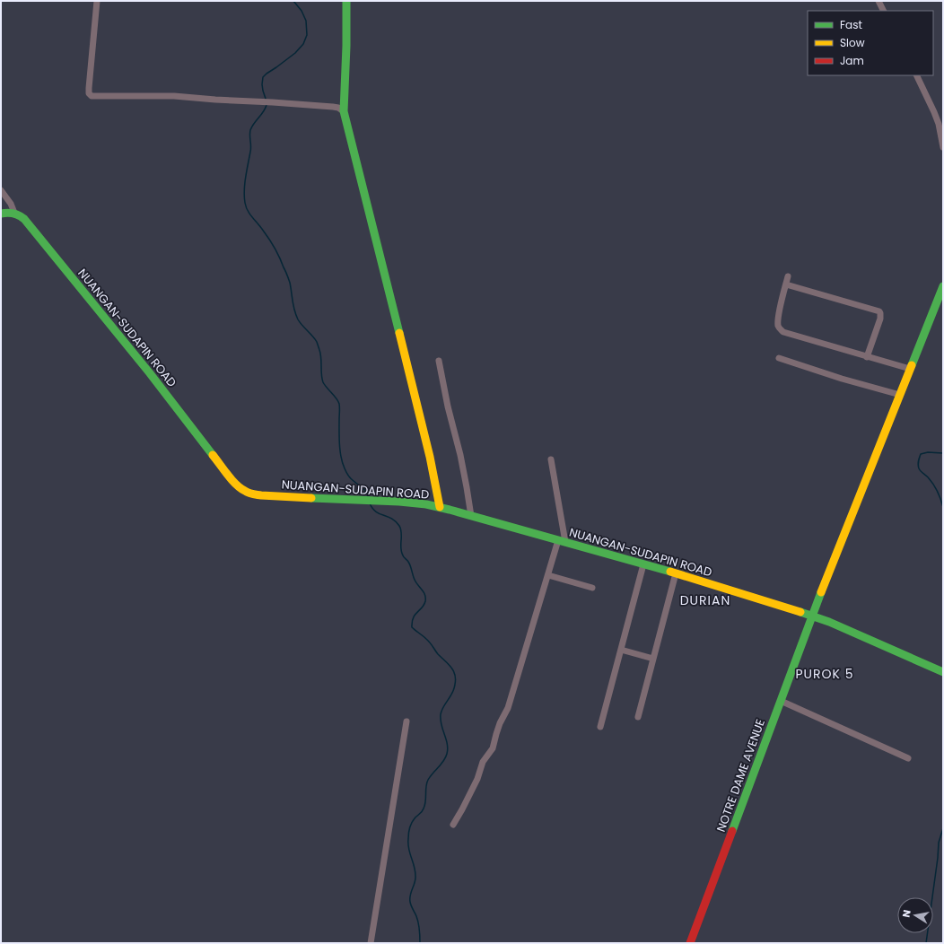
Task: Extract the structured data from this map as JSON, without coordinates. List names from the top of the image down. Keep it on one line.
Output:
{"streets":{"street":["NUANGAN-SUDAPIN ROAD","NOTRE DAME AVENUE"]},"crossings":[["NUANGAN-SUDAPIN ROAD","NOTRE DAME AVENUE"]],"districts":["DURIAN","PUROK 5"],"legend":["Fast","Slow","Jam"],"north":"left"}
